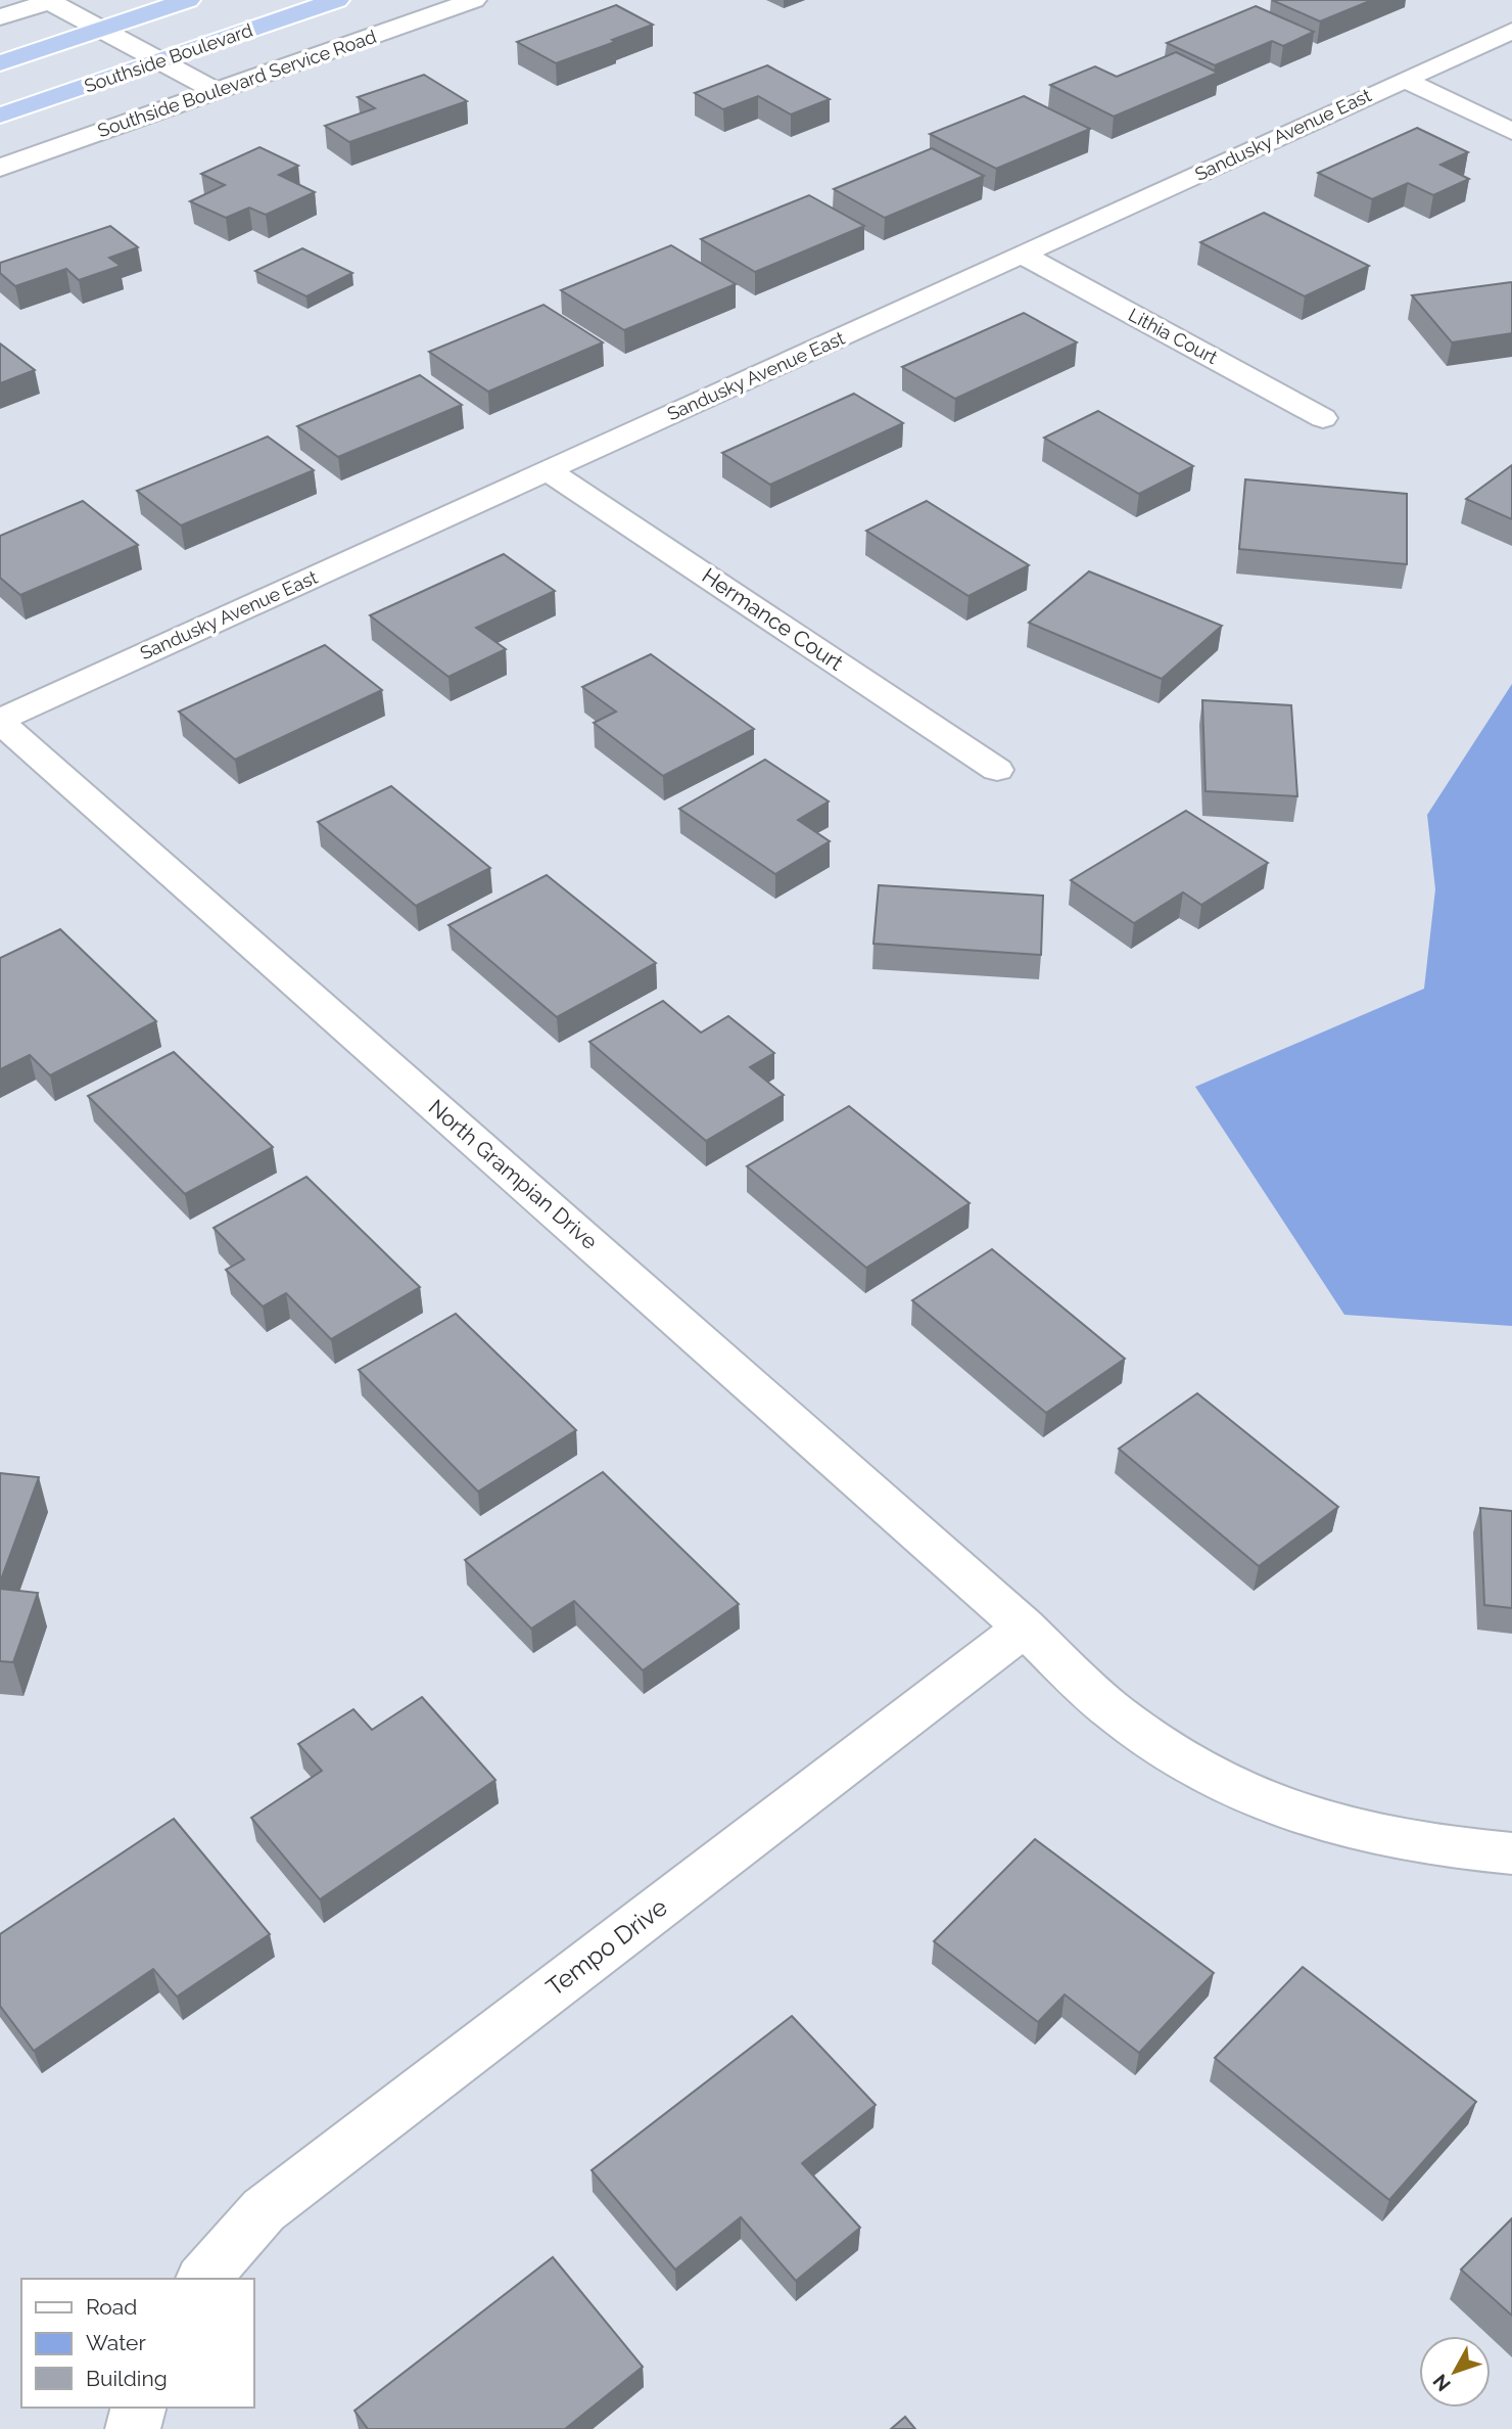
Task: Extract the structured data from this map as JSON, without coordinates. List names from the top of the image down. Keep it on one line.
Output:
{"streets":{"highway":["Southside Boulevard"],"street":["Southside Boulevard Service Road","Sandusky Avenue East","Lithia Court","Hermance Court","North Grampian Drive","Tempo Drive"]},"crossings":[["Sandusky Avenue East","Lithia Court"],["Sandusky Avenue East","Hermance Court"],["Sandusky Avenue East","North Grampian Drive"],["North Grampian Drive","Tempo Drive"]],"legend":["Road","Water","Building"],"north":"bottom left"}
